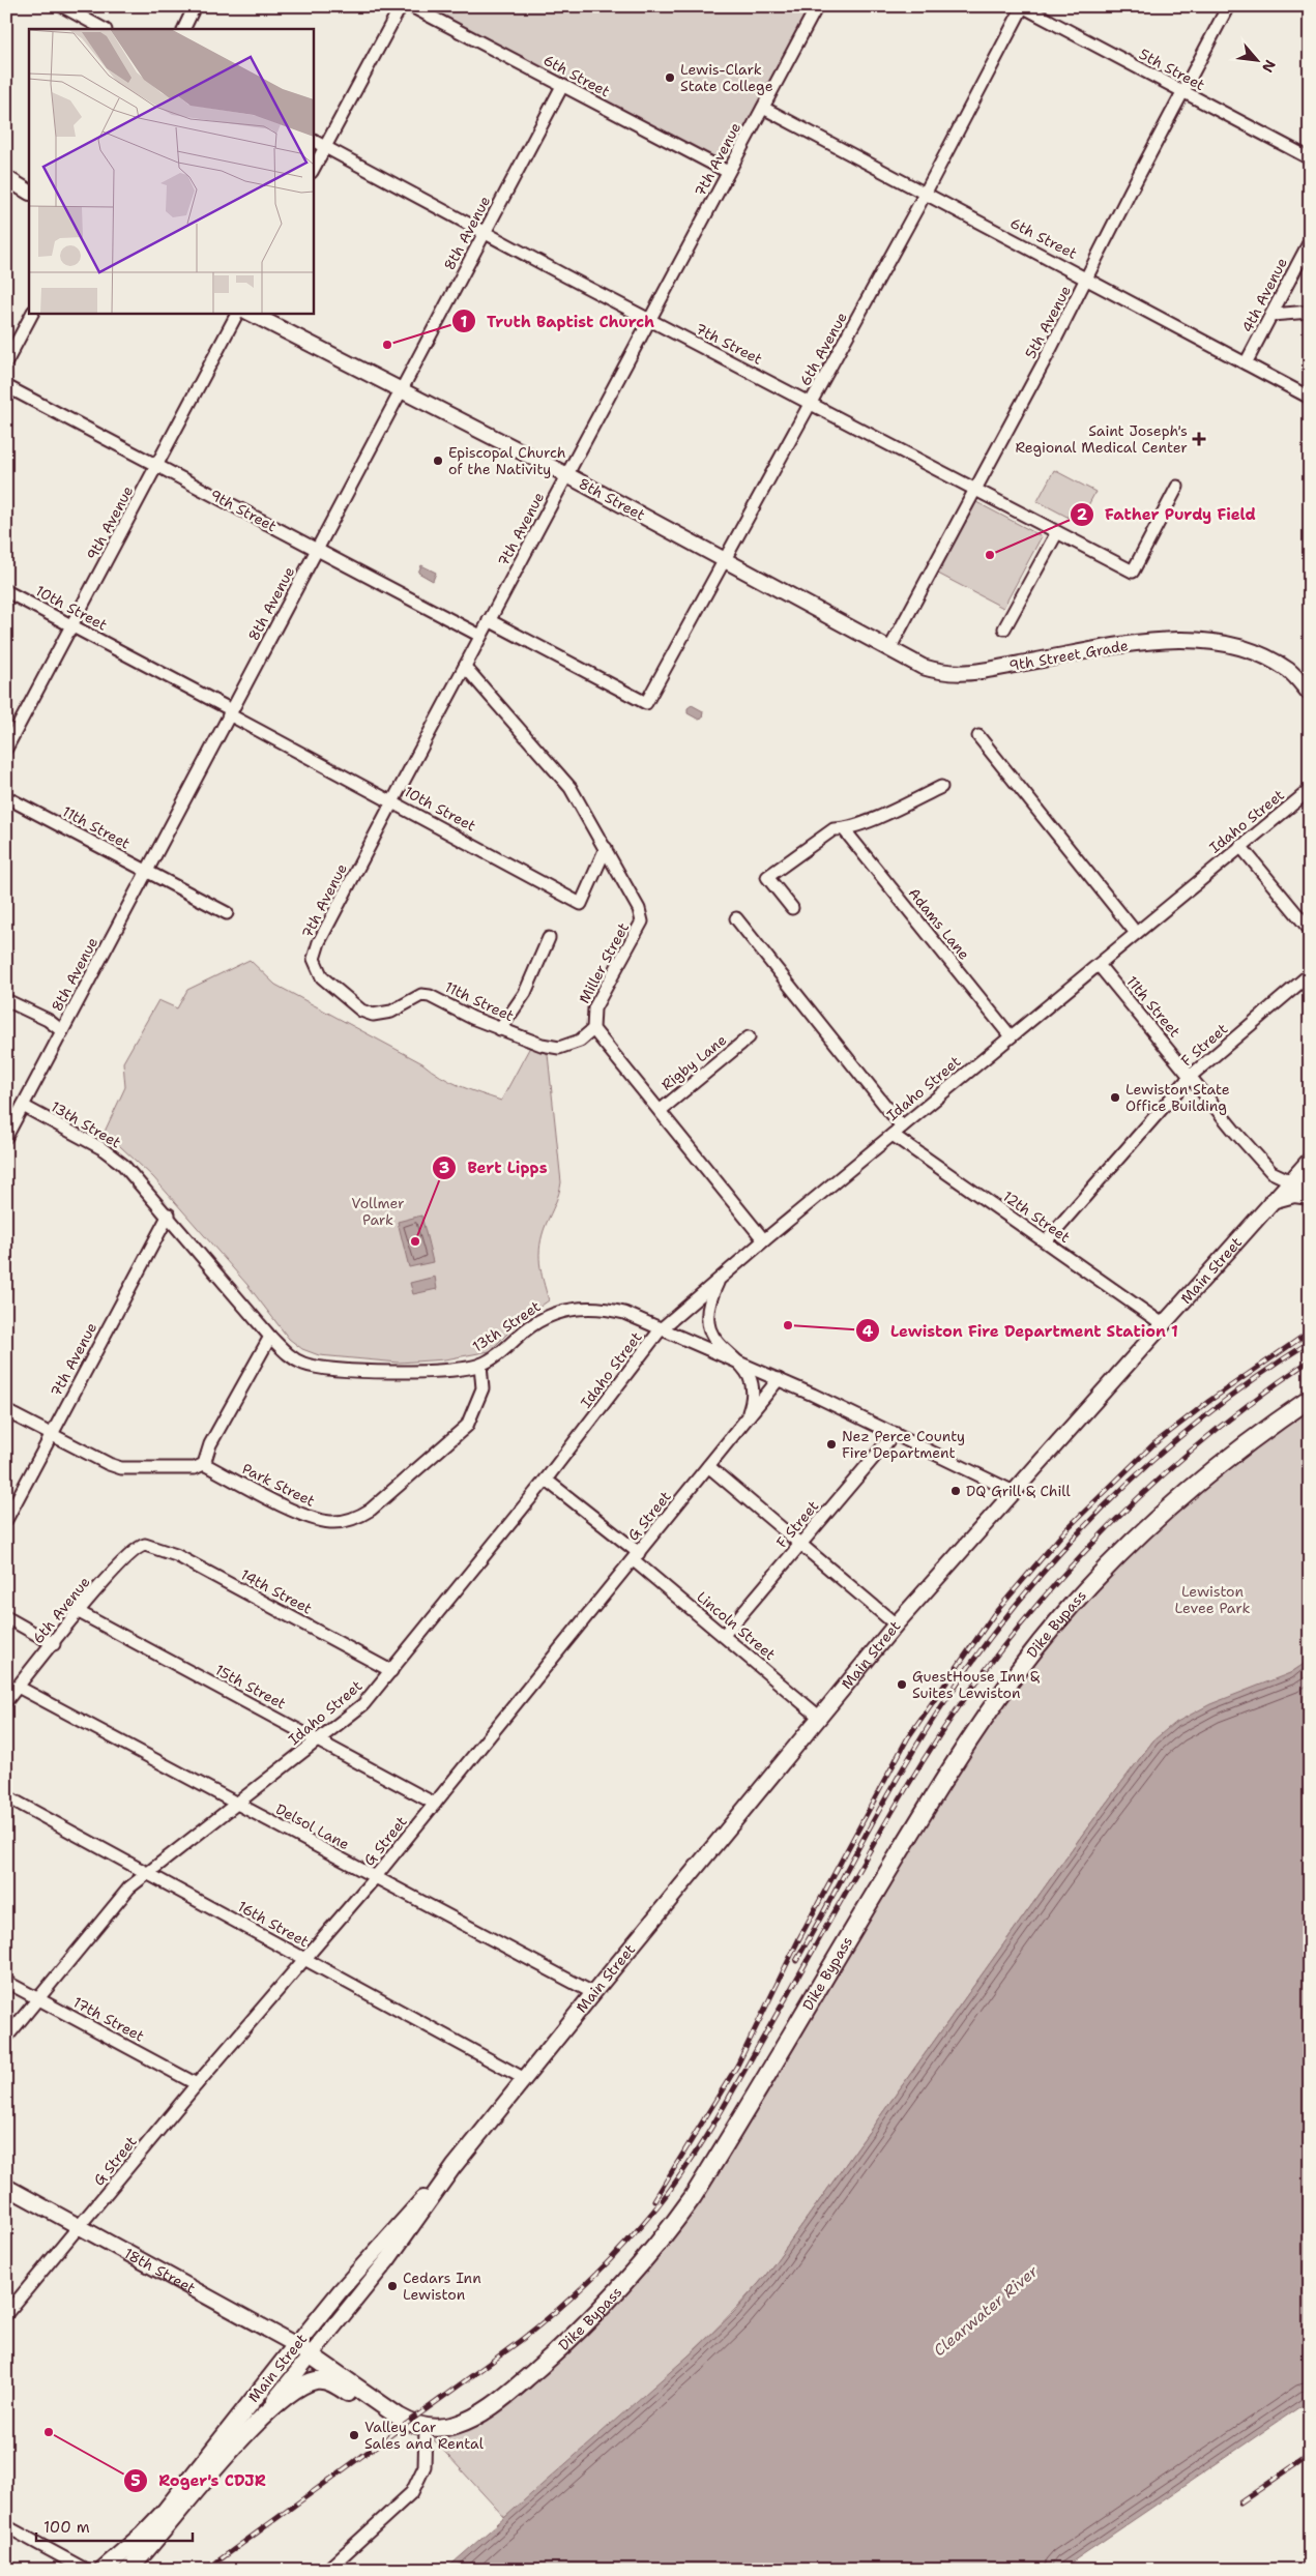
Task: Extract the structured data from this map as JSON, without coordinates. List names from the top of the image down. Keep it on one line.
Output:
{"streets":{"highway":["Main Street","Dike Bypass","18th Street"],"main road":["8th Street","9th Street Grade"],"street":["5th Street","6th Street","7th Avenue","8th Avenue","4th Avenue","5th Avenue","7th Street","6th Avenue","9th Street","9th Avenue","10th Street","Idaho Street","11th Street","Adams Lane","Miller Street","F Street","Rigby Lane","13th Street","12th Street","Park Street","G Street","14th Street","Lincoln Street","15th Street","Delsol Lane","16th Street","17th Street"]},"crossings":[["5th Street","5th Avenue"],["5th Street","6th Avenue"],["6th Street","7th Avenue"],["6th Street","8th Avenue"],["6th Street","4th Avenue"],["6th Street","5th Avenue"],["6th Street","6th Avenue"],["7th Avenue","7th Street"],["7th Avenue","6th Avenue"],["7th Avenue","8th Street"],["7th Avenue","9th Street"],["7th Avenue","10th Street"],["7th Avenue","11th Street"],["7th Avenue","Miller Street"],["7th Avenue","13th Street"],["8th Avenue","7th Street"],["8th Avenue","8th Street"],["8th Avenue","9th Street"],["8th Avenue","10th Street"],["8th Avenue","11th Street"],["8th Avenue","13th Street"],["5th Avenue","7th Street"],["5th Avenue","8th Street"],["5th Avenue","9th Street Grade"],["7th Street","6th Avenue"],["6th Avenue","8th Street"],["6th Avenue","14th Street"],["6th Avenue","15th Street"],["6th Avenue","Delsol Lane"],["8th Street","9th Street Grade"],["9th Street","9th Avenue"],["9th Avenue","10th Street"],["10th Street","Miller Street"],["Idaho Street","11th Street"],["Idaho Street","Adams Lane"],["Idaho Street","13th Street"],["Idaho Street","12th Street"],["Idaho Street","14th Street"],["Idaho Street","Lincoln Street"],["Idaho Street","15th Street"],["Idaho Street","Delsol Lane"],["Idaho Street","16th Street"],["Idaho Street","17th Street"],["11th Street","Miller Street"],["11th Street","F Street"],["11th Street","Main Street"],["F Street","13th Street"],["F Street","12th Street"],["F Street","Lincoln Street"],["13th Street","Main Street"],["13th Street","Park Street"],["13th Street","G Street"],["12th Street","Main Street"],["Main Street","Dike Bypass"],["Main Street","Lincoln Street"],["Main Street","Delsol Lane"],["Main Street","16th Street"],["Main Street","18th Street"],["G Street","Lincoln Street"],["G Street","15th Street"],["G Street","Delsol Lane"],["G Street","16th Street"],["G Street","17th Street"],["G Street","18th Street"],["Dike Bypass","18th Street"]],"water":["Clearwater River"],"parks":["Vollmer Park","Lewiston Levee Park"],"places":{"other":["Lewis-Clark State College","Truth Baptist Church","Episcopal Church of the Nativity","Father Purdy Field","Lewiston State Office Building","Bert Lipps","Lewiston Fire Department Station 1","Nez Perce County Fire Department","DQ Grill & Chill","GuestHouse Inn & Suites Lewiston","Cedars Inn Lewiston","Roger's CDJR","Valley Car Sales and Rental"],"health":["Saint Joseph's Regional Medical Center"]},"scale_bar":"100 m","north":"bottom right"}
